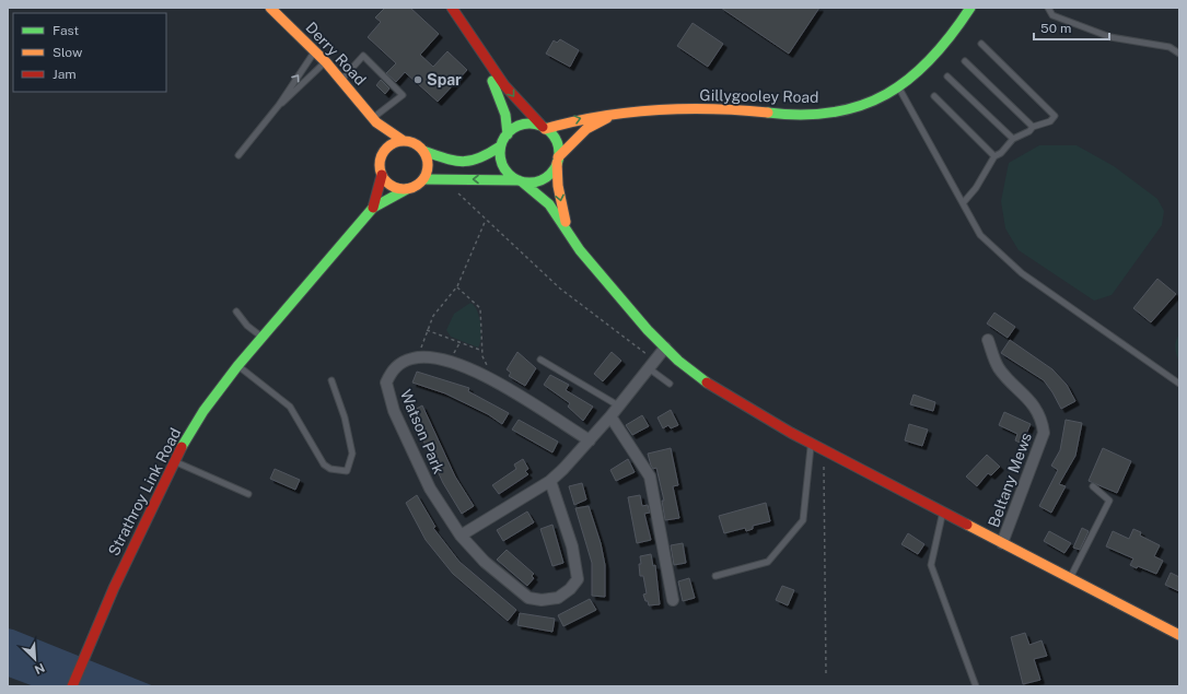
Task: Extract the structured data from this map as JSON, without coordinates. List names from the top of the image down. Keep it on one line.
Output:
{"streets":{"main road":["Derry Road","Gillygooley Road","Strathroy Link Road"],"street":["Watson Park","Beltany Mews"]},"crossings":[["Derry Road","Strathroy Link Road"]],"places":["Spar"],"legend":["Fast","Slow","Jam"],"scale_bar":"50 m","north":"bottom right"}
